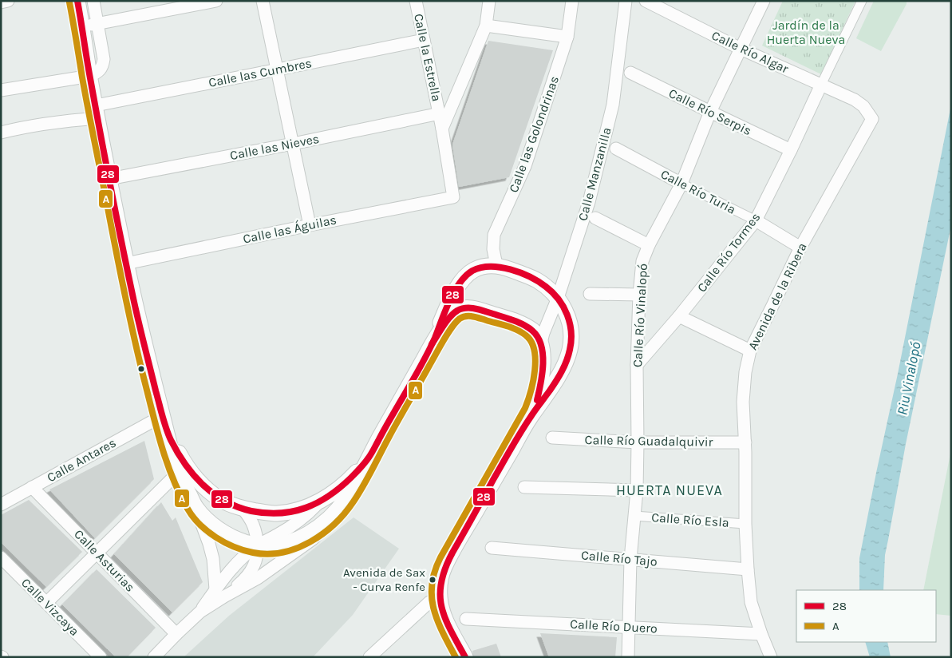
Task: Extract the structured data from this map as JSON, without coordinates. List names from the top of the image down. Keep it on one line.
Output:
{"streets":{"street":["Calle Río Algar","Calle la Estrella","Calle las Cumbres","Calle Río Serpis","Calle las Golondrinas","Calle las Nieves","Calle Manzanilla","Calle Río Turia","Calle las Águilas","Calle Río Tormes","Avenida de la Ribera","Calle Río Vinalopó","Calle Río Guadalquivir","Calle Antares","Calle Río Esla","Calle Río Tajo","Calle Asturias","Calle Vizcaya","Calle Río Duero"]},"crossings":[["Calle Río Algar","Calle Río Tormes"],["Calle Río Algar","Avenida de la Ribera"],["Calle Río Algar","Calle Río Vinalopó"],["Calle la Estrella","Calle las Cumbres"],["Calle la Estrella","Calle las Nieves"],["Calle la Estrella","Calle las Águilas"],["Calle Río Serpis","Calle Río Tormes"],["Calle Río Serpis","Calle Río Vinalopó"],["Calle Río Turia","Calle Río Tormes"],["Calle Río Turia","Avenida de la Ribera"],["Calle Río Turia","Calle Río Vinalopó"],["Calle Río Tormes","Calle Río Vinalopó"],["Avenida de la Ribera","Calle Río Guadalquivir"],["Avenida de la Ribera","Calle Río Esla"],["Avenida de la Ribera","Calle Río Tajo"],["Avenida de la Ribera","Calle Río Duero"],["Calle Río Vinalopó","Calle Río Guadalquivir"],["Calle Río Vinalopó","Calle Río Esla"],["Calle Río Vinalopó","Calle Río Tajo"],["Calle Río Vinalopó","Calle Río Duero"],["Calle Antares","Calle Asturias"]],"districts":["HUERTA NUEVA"],"water":["Riu Vinalopó"],"parks":["Jardín de la Huerta Nueva"],"places":["Avenida de Sax - Curva Renfe"],"lines":["transit line 28","transit line A"],"legend":["28","A"]}
